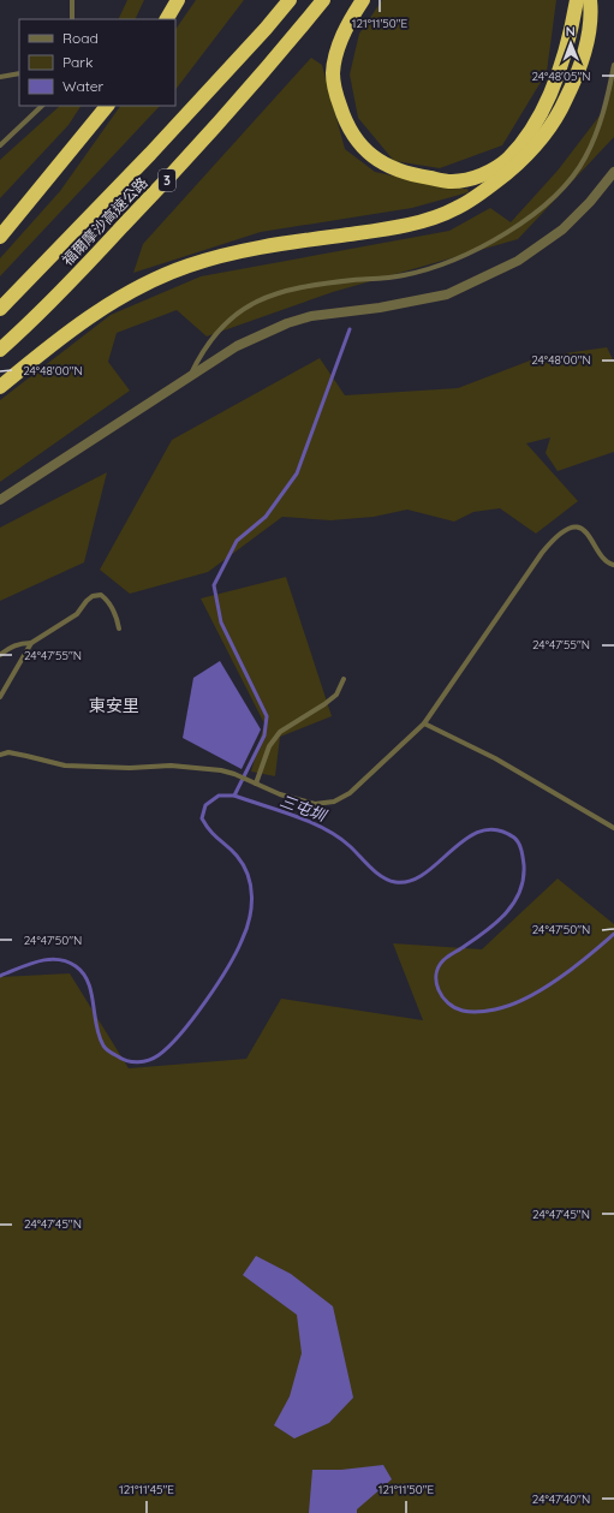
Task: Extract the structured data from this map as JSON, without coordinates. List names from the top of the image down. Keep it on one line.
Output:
{"streets":{"highway":["3","福爾摩沙高速公路"]},"districts":["東安里"],"water":["三屯圳"],"legend":["Road","Park","Water"],"north":"top","coordinates":["121°11'50\"E","24°48'05\"N","24°48'00\"N","24°47'55\"N","24°47'50\"N","24°47'45\"N","121°11'45\"E","24°47'40\"N"]}
